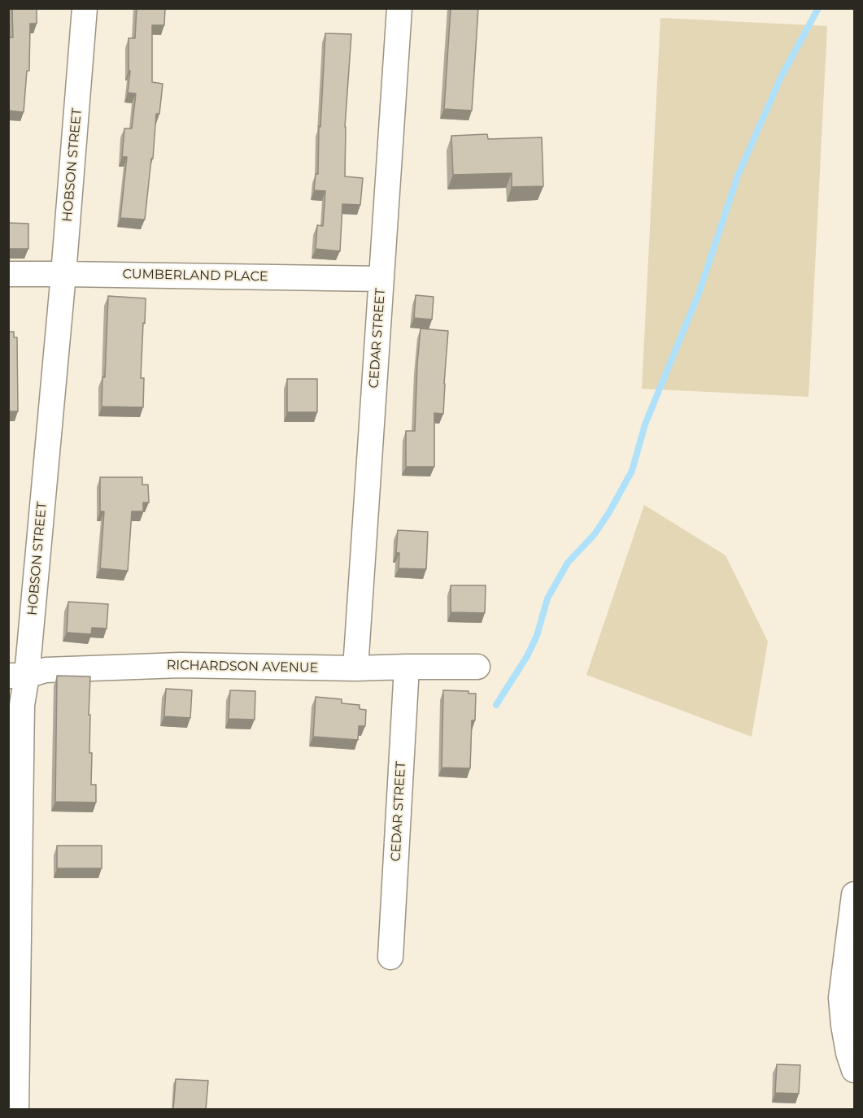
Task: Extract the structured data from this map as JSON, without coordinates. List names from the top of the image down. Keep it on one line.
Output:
{"streets":{"street":["HOBSON STREET","CUMBERLAND PLACE","CEDAR STREET","RICHARDSON AVENUE"]},"crossings":[["HOBSON STREET","CUMBERLAND PLACE"],["HOBSON STREET","RICHARDSON AVENUE"],["CUMBERLAND PLACE","CEDAR STREET"],["CEDAR STREET","RICHARDSON AVENUE"]]}
